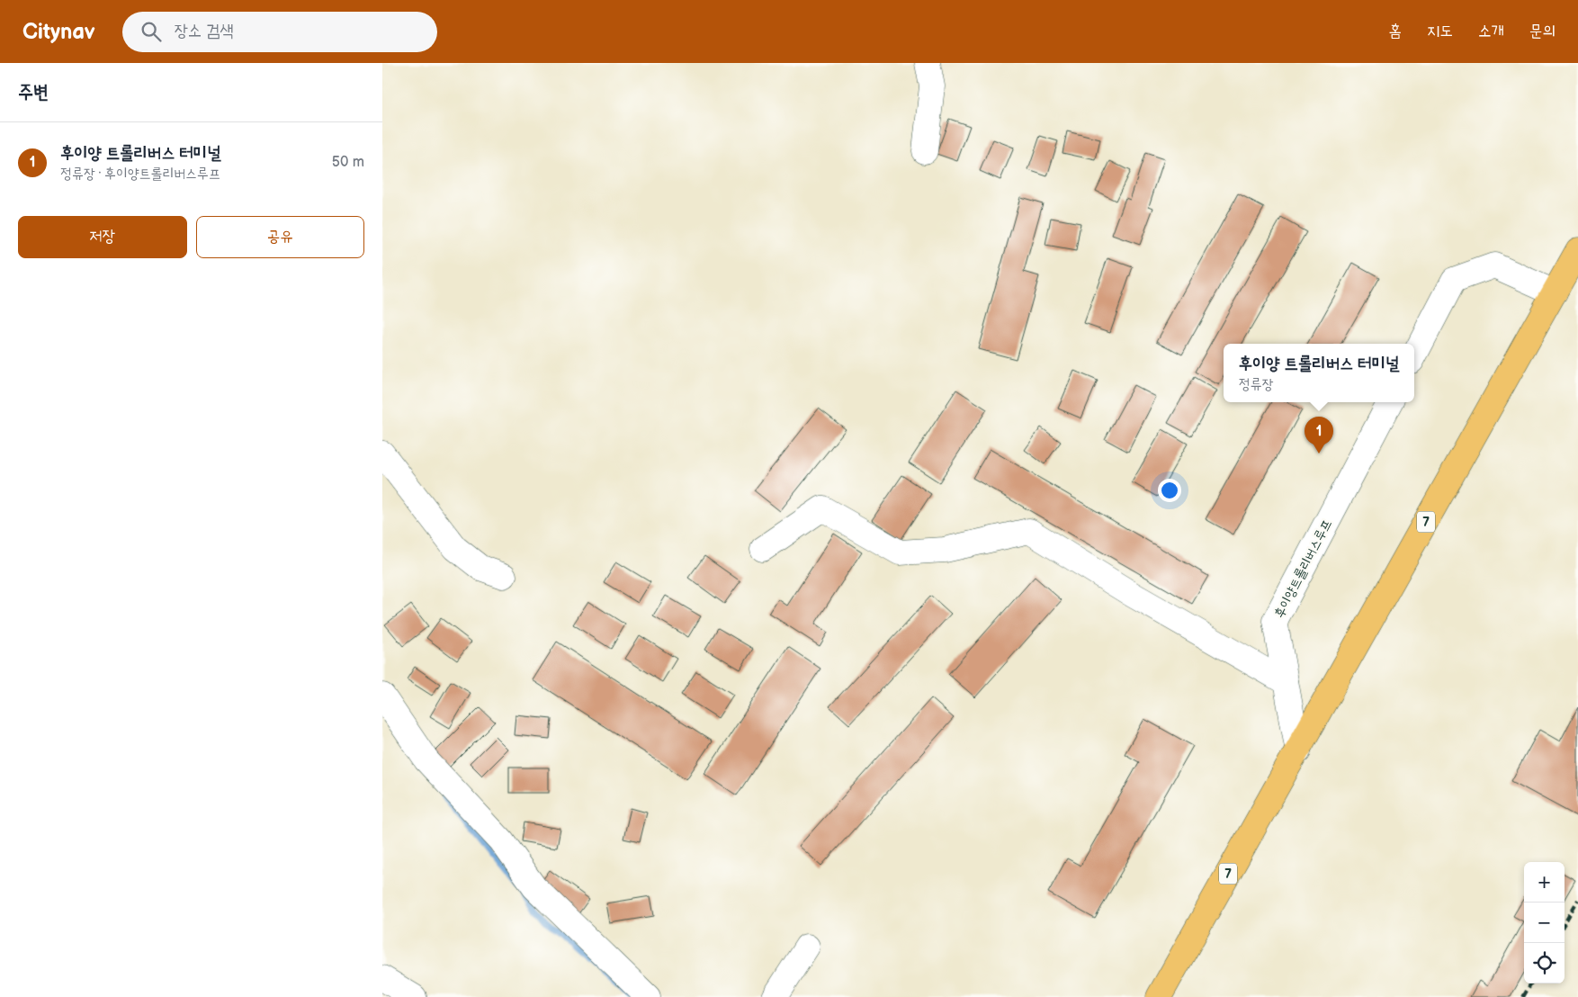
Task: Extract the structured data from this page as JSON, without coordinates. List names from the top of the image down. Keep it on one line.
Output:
{"streets":{"highway":["7"],"street":["후이양트롤리버스루프"]},"crossings":[["7","후이양트롤리버스루프"]],"page":{"header":"Citynav","search":"장소 검색","nav":["홈","지도","소개","문의"],"heading":"주변","list":[{"mark":"1","name":"후이양 트롤리버스 터미널","note":"정류장 · 후이양트롤리버스루프","value":"50 m"}],"buttons":["저장","공유"],"popup":["후이양 트롤리버스 터미널","정류장"],"pins":"1","map_buttons":["+","−"]}}
